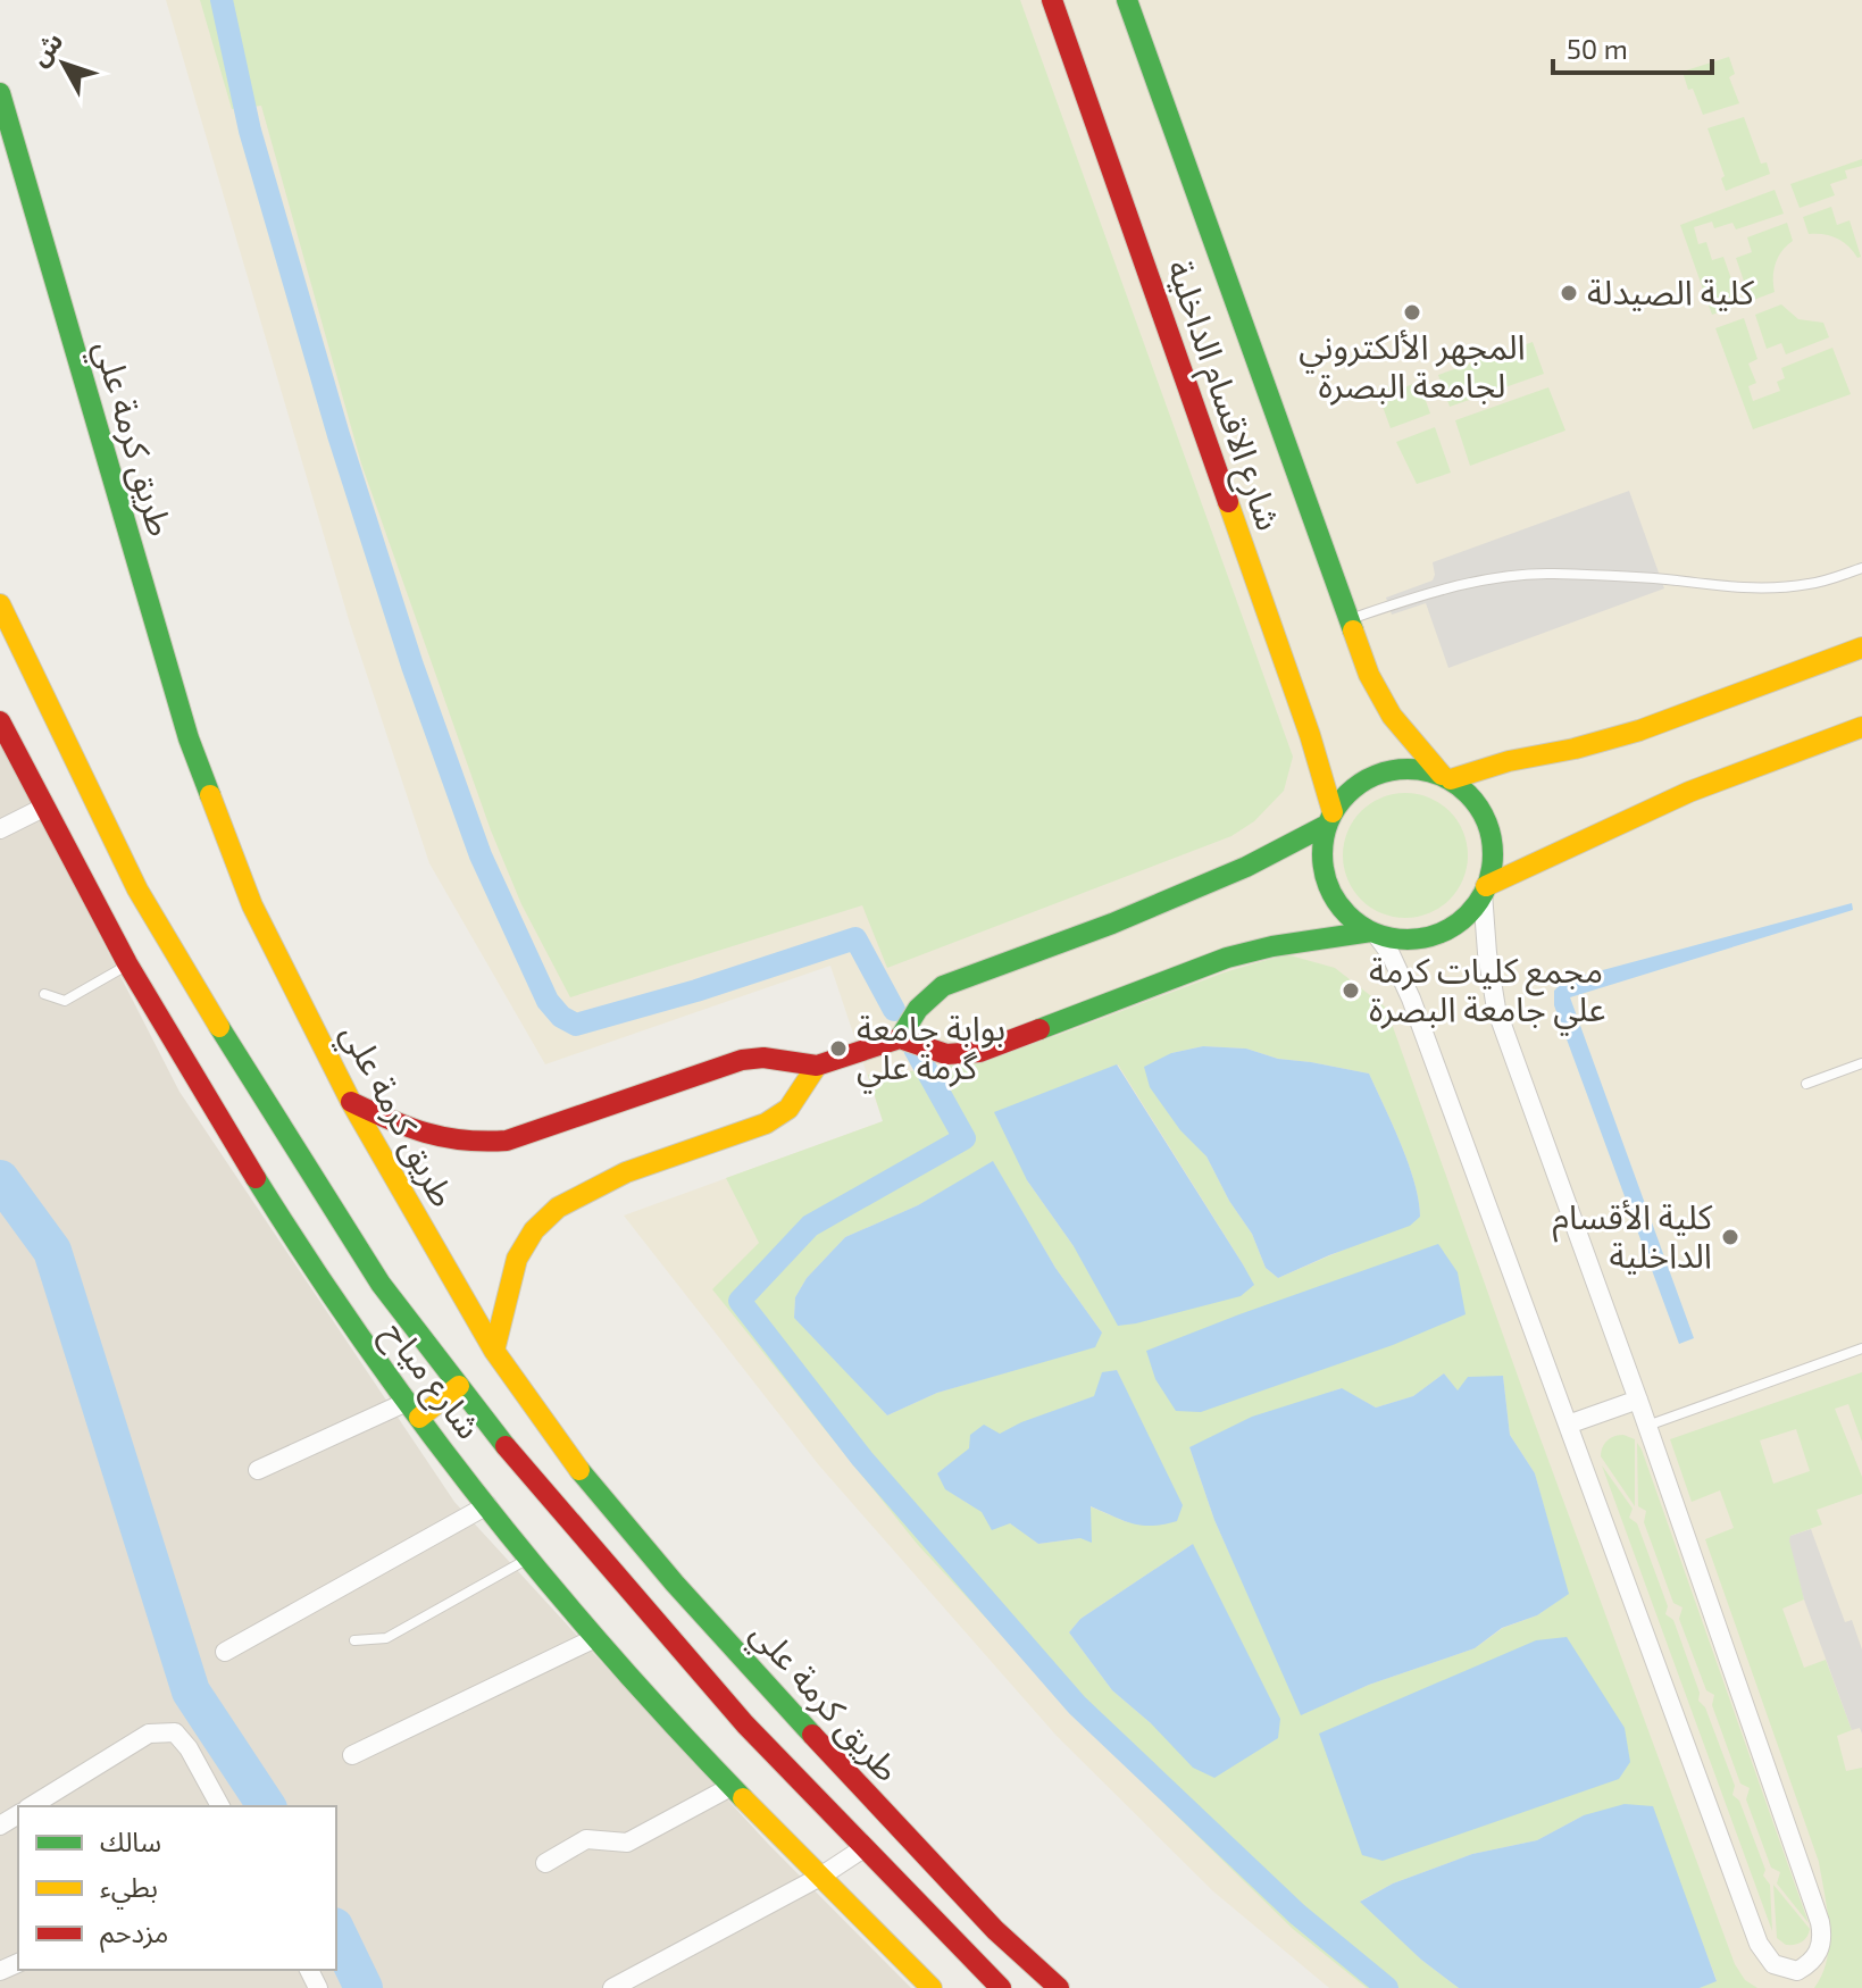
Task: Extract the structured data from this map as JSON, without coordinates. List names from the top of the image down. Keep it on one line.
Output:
{"streets":{"main road":["شارع الاقسام الداخلية","طريق كرمة علي","شارع مياح"]},"places":["كلية الصيدلة","المجهر الألكتروني لجامعة البصرة","مجمع كليات كرمة علي جامعة البصرة","بوابة جامعة گرمة علي","كلية الأقسام الداخلية"],"legend":["سالك","بطيء","مزدحم"],"scale_bar":"50 m","north":"top left"}
